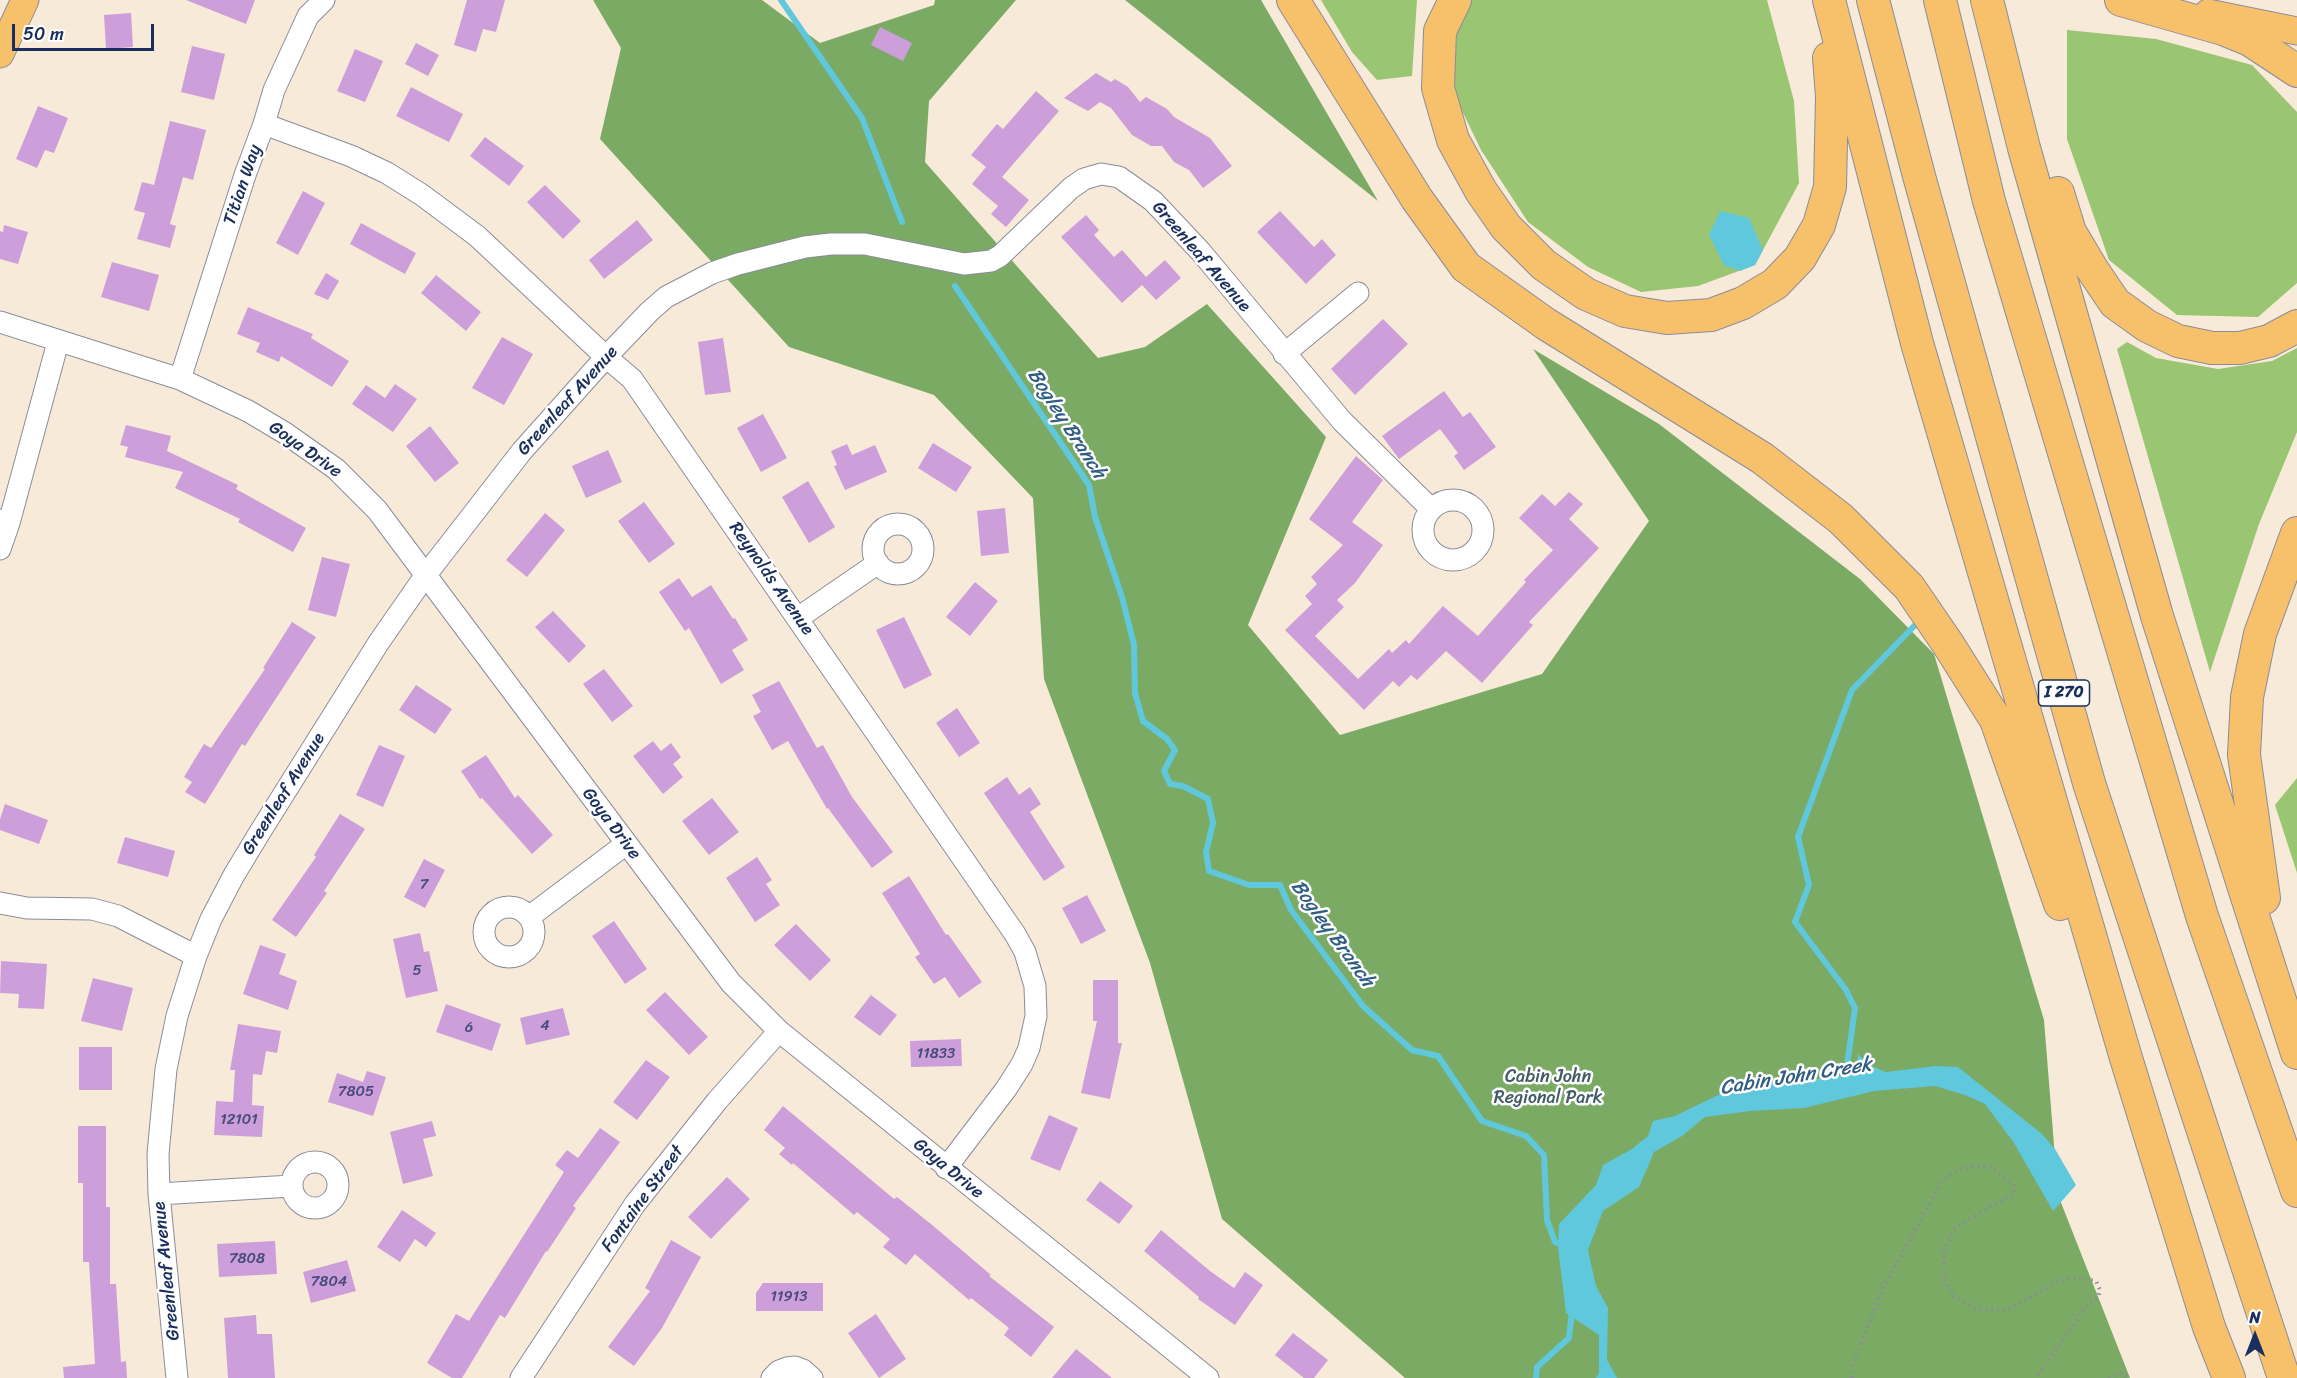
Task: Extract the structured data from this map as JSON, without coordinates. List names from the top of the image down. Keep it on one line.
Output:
{"streets":{"highway":["I 270"],"street":["Titian Way","Greenleaf Avenue","Goya Drive","Reynolds Avenue","Fontaine Street"]},"crossings":[["Titian Way","Goya Drive"],["Titian Way","Reynolds Avenue"],["Greenleaf Avenue","Goya Drive"],["Greenleaf Avenue","Reynolds Avenue"],["Goya Drive","Reynolds Avenue"],["Goya Drive","Fontaine Street"]],"water":["Bogley Branch","Cabin John Creek"],"parks":["Cabin John Regional Park"],"house_numbers":["7","5","4","6","11833","7805","12101","7808","7804","11913"],"scale_bar":"50 m","north":"top"}
